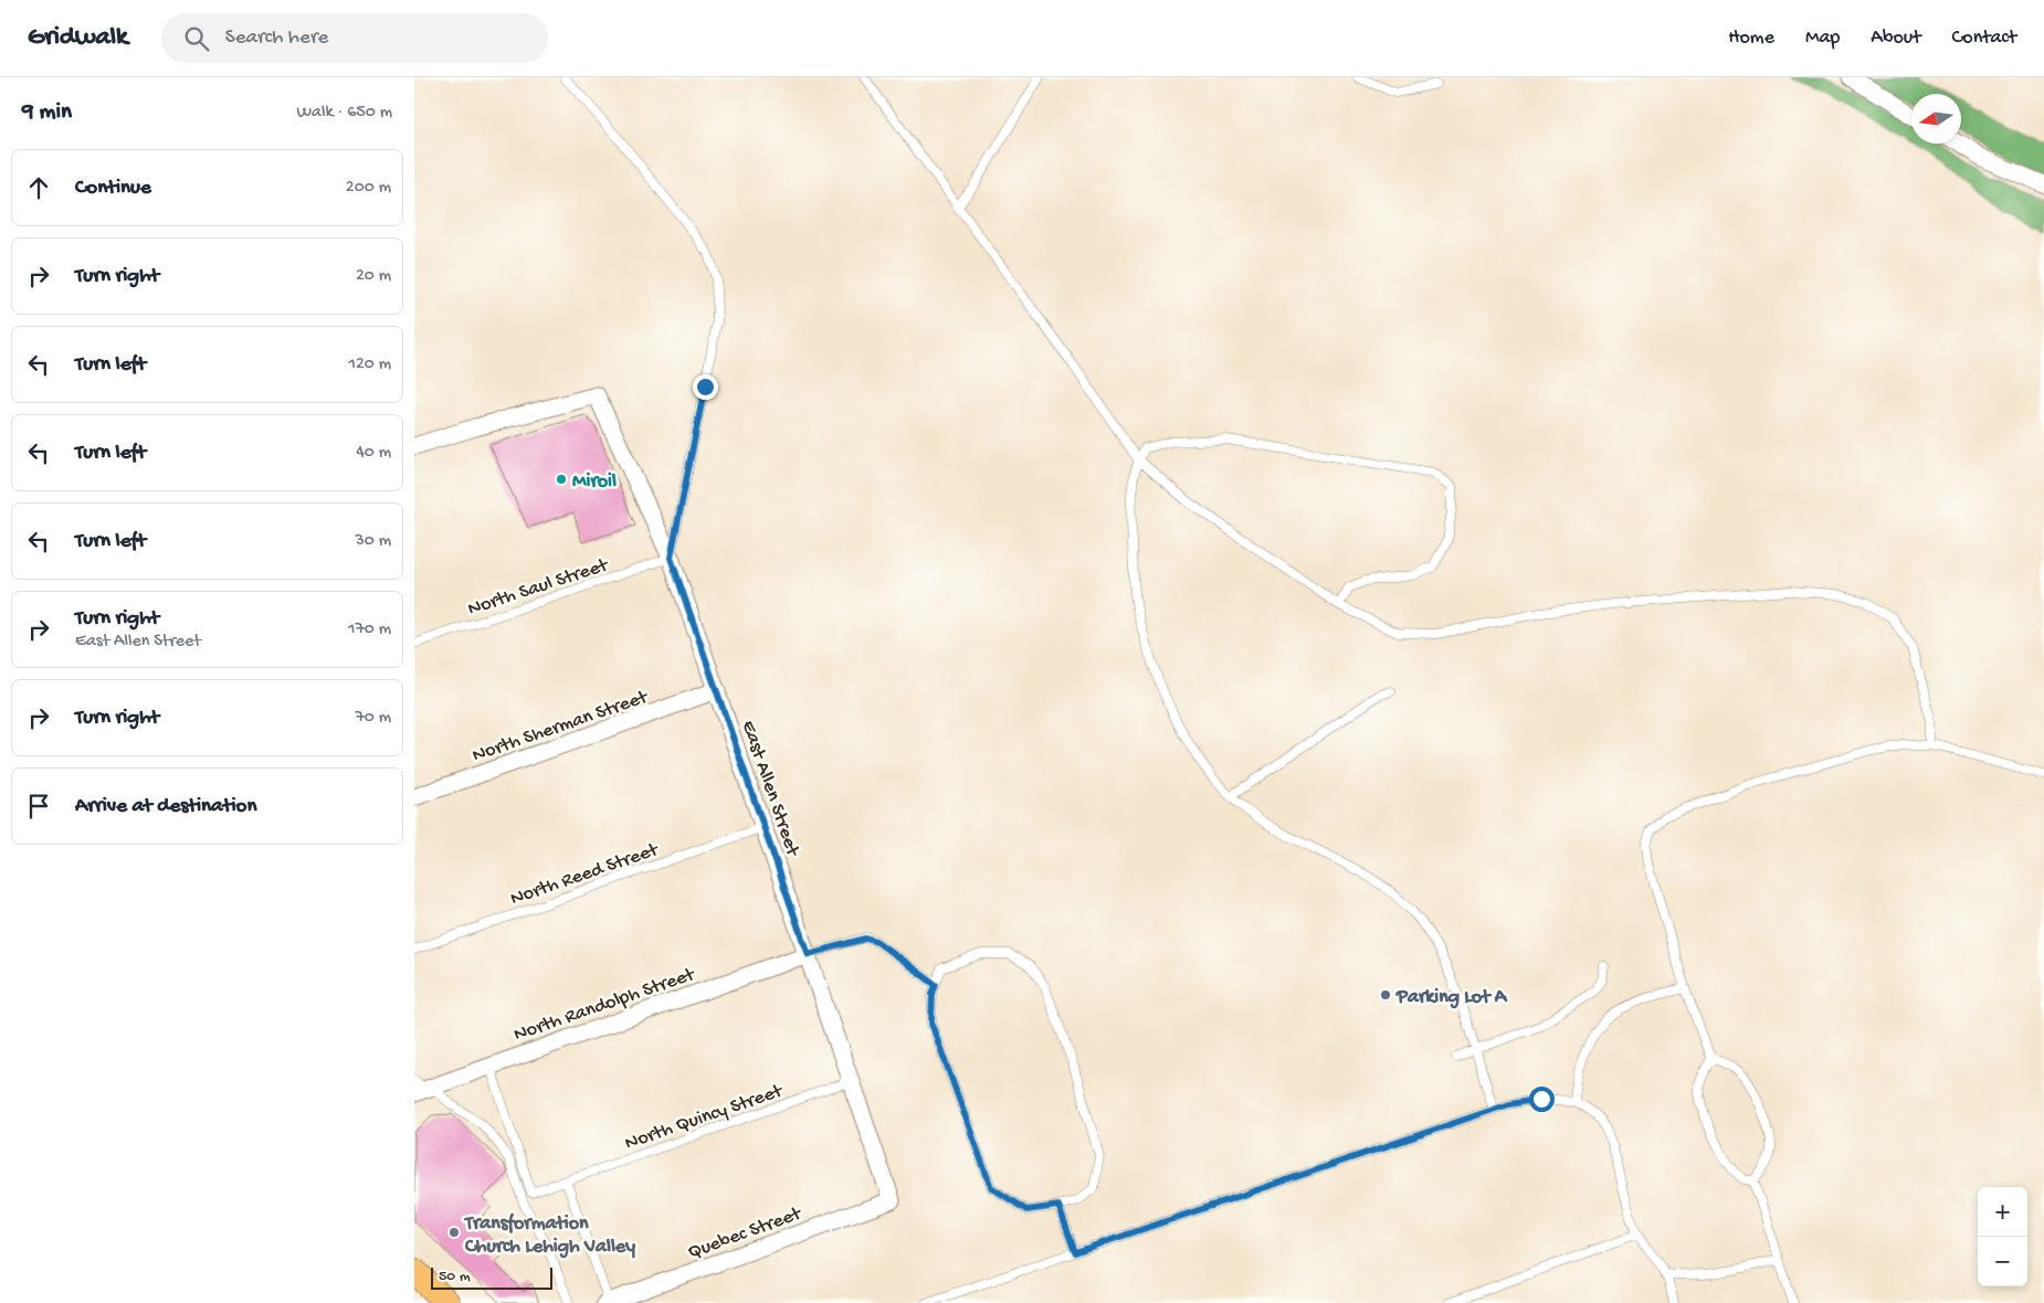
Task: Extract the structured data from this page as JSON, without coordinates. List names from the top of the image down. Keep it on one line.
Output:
{"streets":{"street":["North Sherman Street","East Allen Street","North Randolph Street","Quebec Street"],"lane":["North Saul Street","North Reed Street","North Quincy Street"]},"crossings":[["North Saul Street","East Allen Street"],["North Sherman Street","East Allen Street"],["East Allen Street","North Reed Street"],["East Allen Street","North Randolph Street"],["East Allen Street","North Quincy Street"],["East Allen Street","Quebec Street"],["North Randolph Street","North Quincy Street"]],"places":["Miroil","Parking Lot A","Transformation Church Lehigh Valley"],"scale_bar":"50 m","north":"left","page":{"header":"Gridwalk","search":"Search here","nav":["Home","Map","About","Contact"],"heading":["9 min","Walk · 650 m"],"list":[["Continue","200 m"],["Turn right","20 m"],["Turn left","120 m"],["Turn left","40 m"],["Turn left","30 m"],["Turn right","East Allen Street","170 m"],["Turn right","70 m"],"Arrive at destination"],"map_buttons":["+","−"],"scale":"50 m"}}
